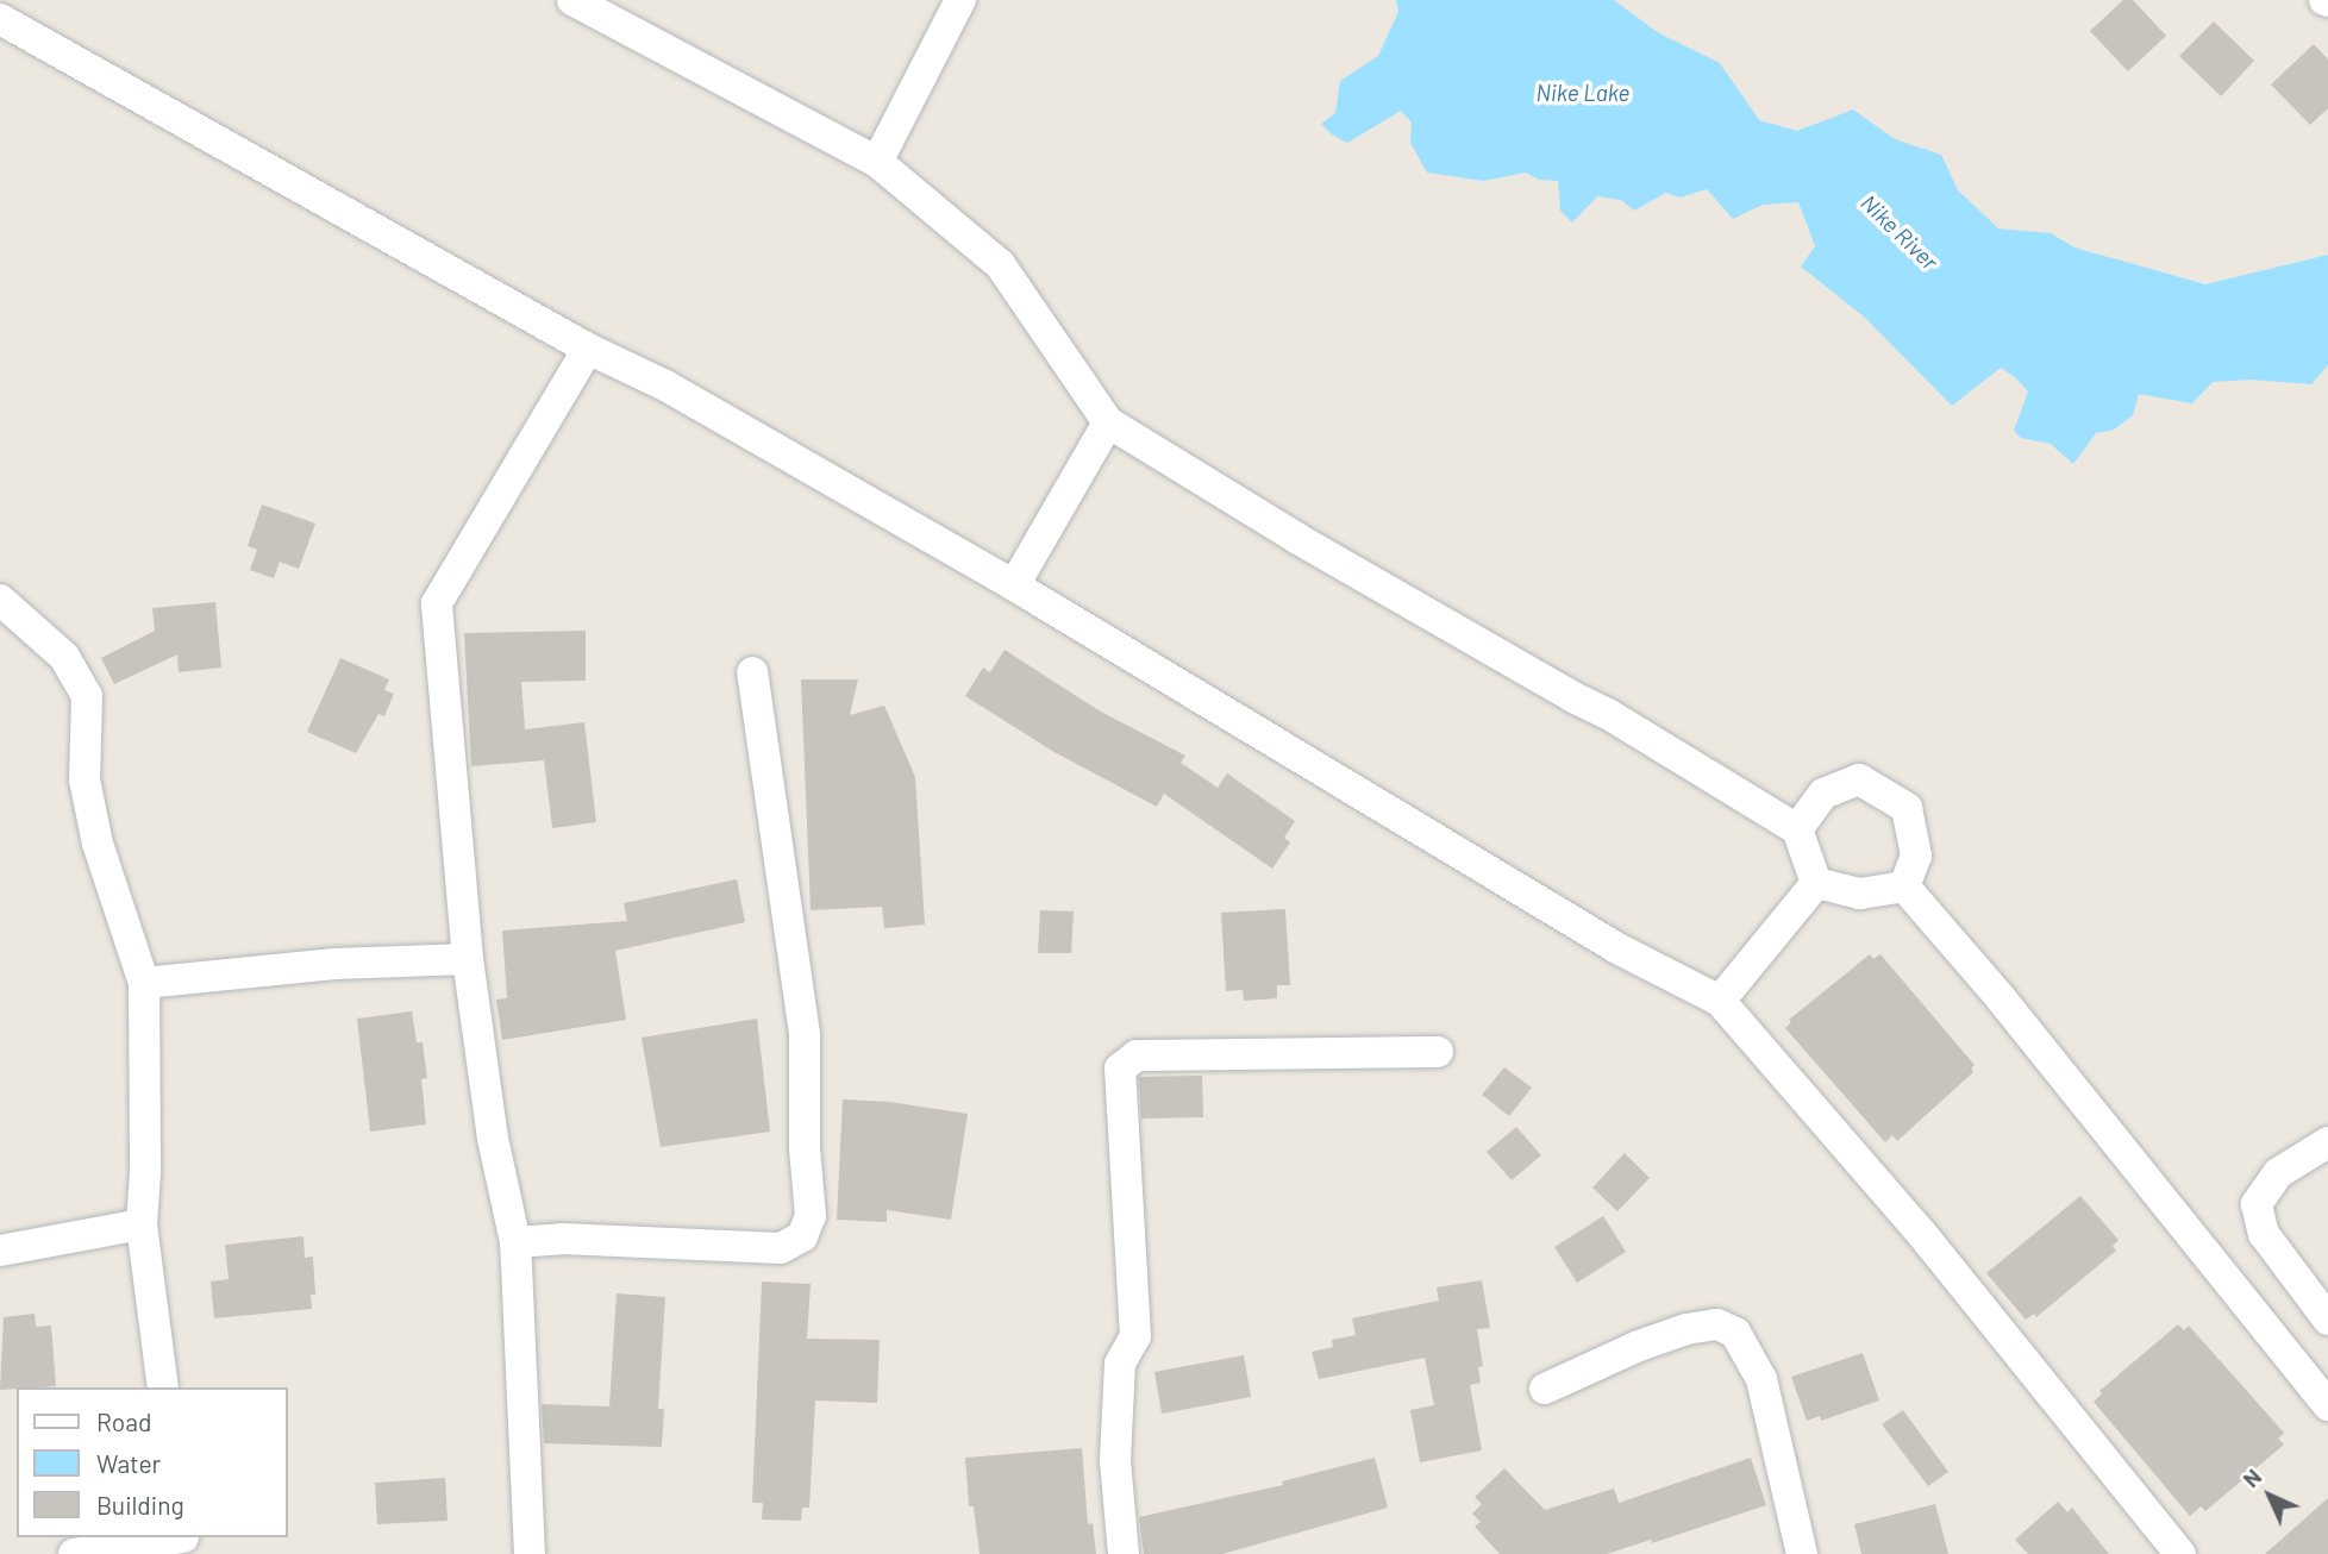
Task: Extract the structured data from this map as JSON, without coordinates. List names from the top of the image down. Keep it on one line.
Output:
{"water":["Nike Lake","Nike River"],"legend":["Road","Water","Building"],"north":"top left"}
